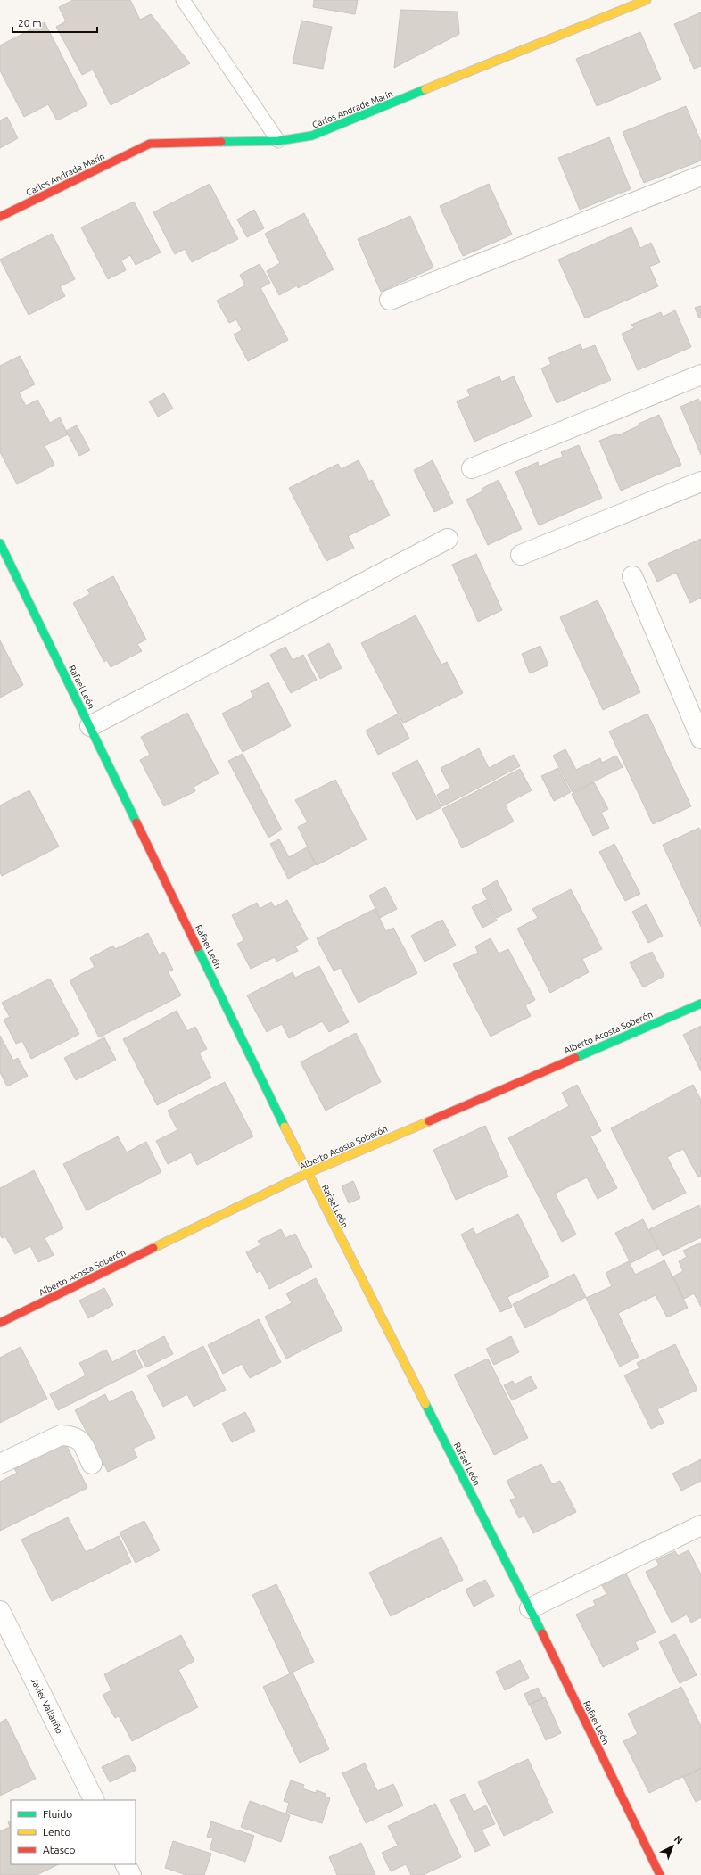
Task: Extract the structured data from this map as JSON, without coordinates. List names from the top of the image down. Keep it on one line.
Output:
{"streets":{"street":["Carlos Andrade Marín","Rafael León","Alberto Acosta Soberón","Javier Vallariño"]},"crossings":[["Rafael León","Alberto Acosta Soberón"]],"legend":["Fluido","Lento","Atasco"],"scale_bar":"20 m","north":"top right"}
